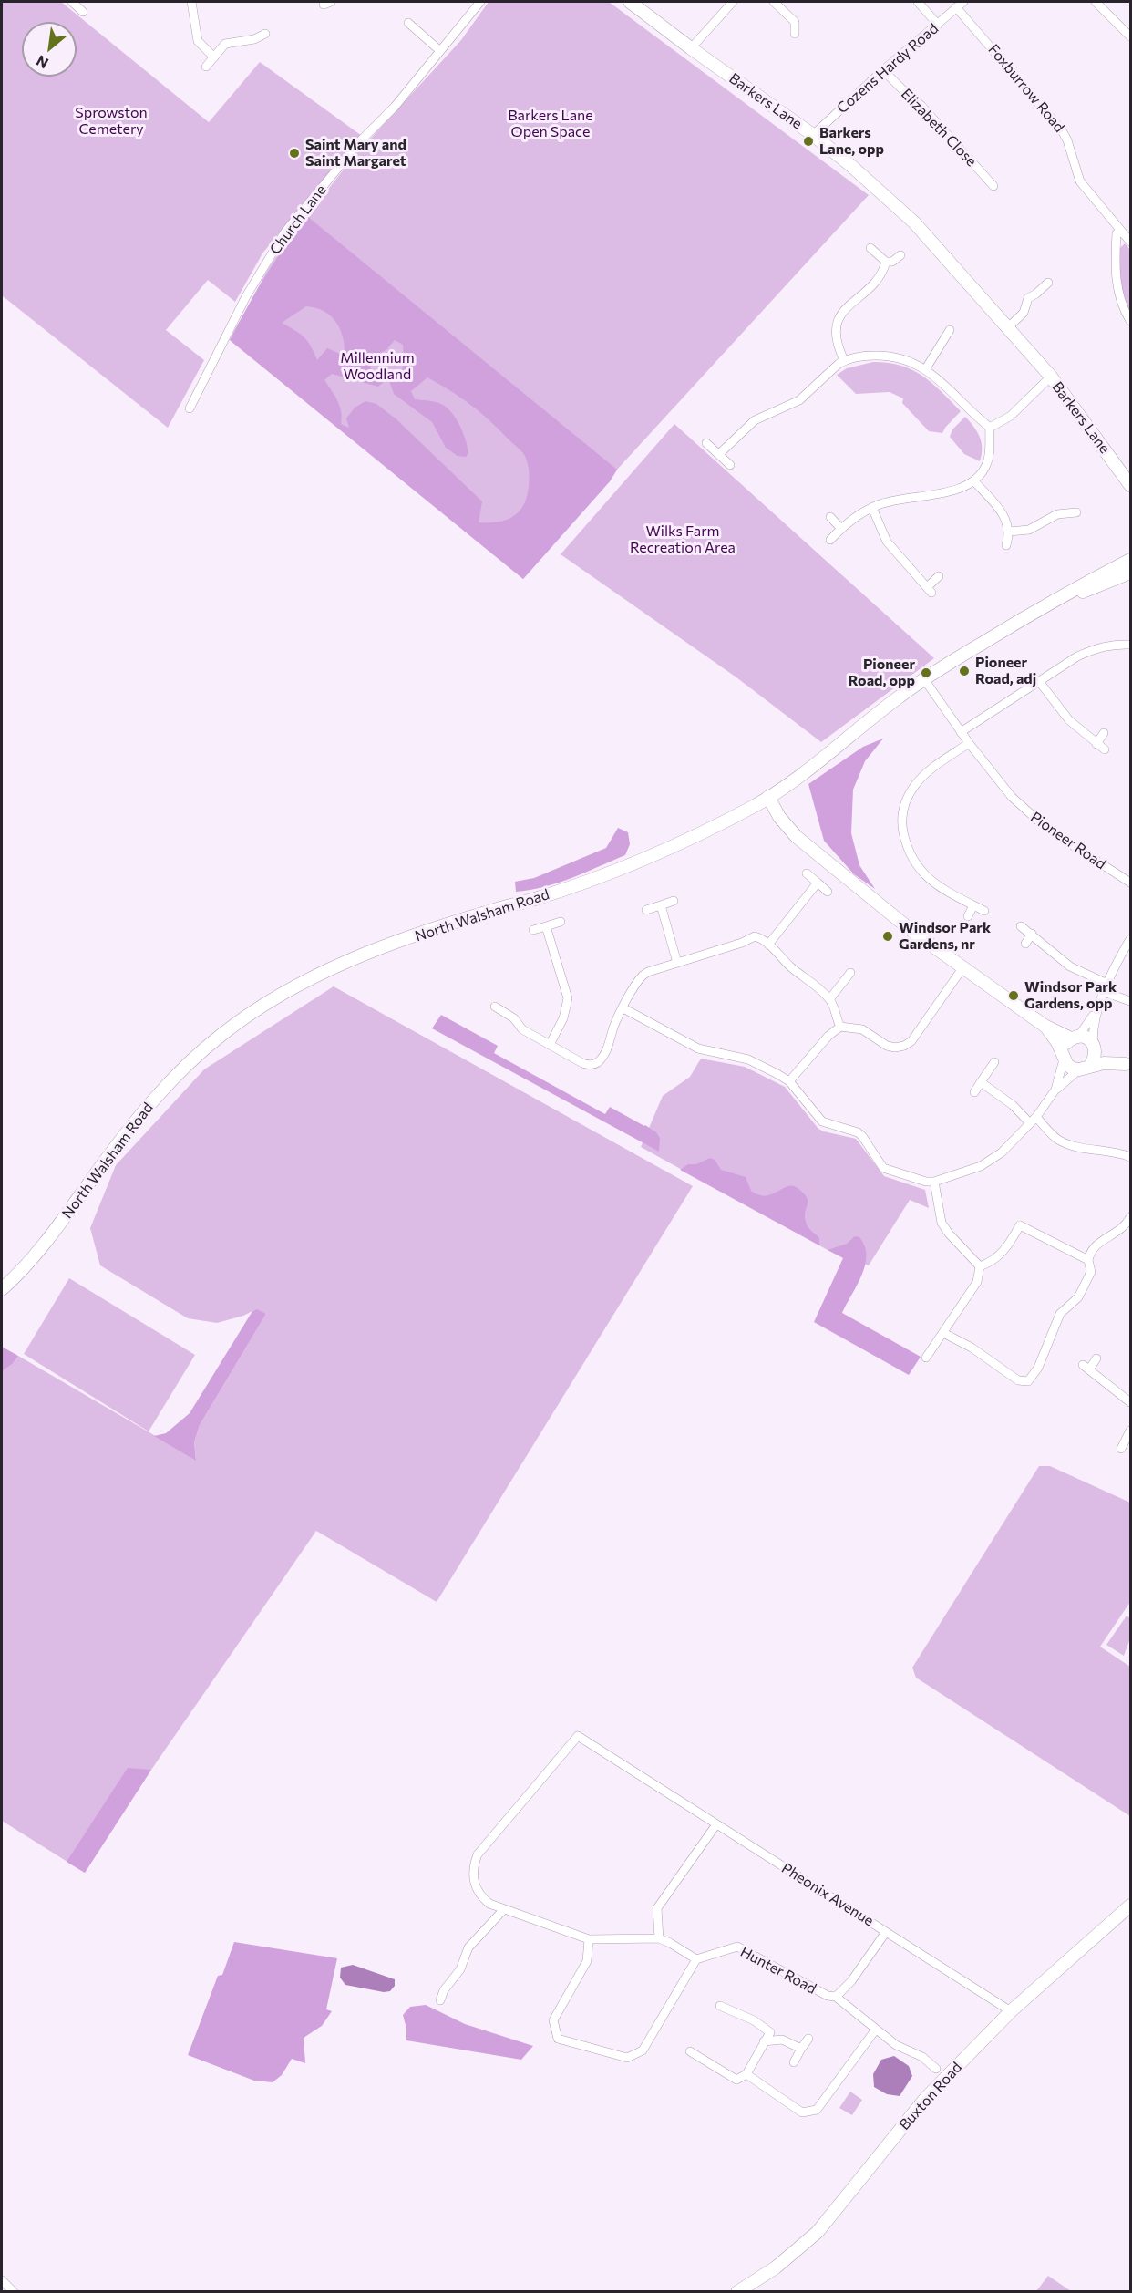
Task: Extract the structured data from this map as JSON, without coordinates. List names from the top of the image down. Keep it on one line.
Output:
{"streets":{"street":["Cozens Hardy Road","Foxburrow Road","Barkers Lane","Elizabeth Close","Church Lane","Pioneer Road","North Walsham Road","Pheonix Avenue","Hunter Road","Buxton Road"]},"crossings":[["Cozens Hardy Road","Foxburrow Road"],["Cozens Hardy Road","Barkers Lane"],["Cozens Hardy Road","Elizabeth Close"],["Pioneer Road","North Walsham Road"],["Pheonix Avenue","Buxton Road"]],"parks":["Sprowston Cemetery","Barkers Lane Open Space","Millennium Woodland","Wilks Farm Recreation Area"],"places":["Barkers Lane, opp","Saint Mary and Saint Margaret","Pioneer Road, adj","Pioneer Road, opp","Windsor Park Gardens, nr","Windsor Park Gardens, opp"],"north":"bottom left"}
